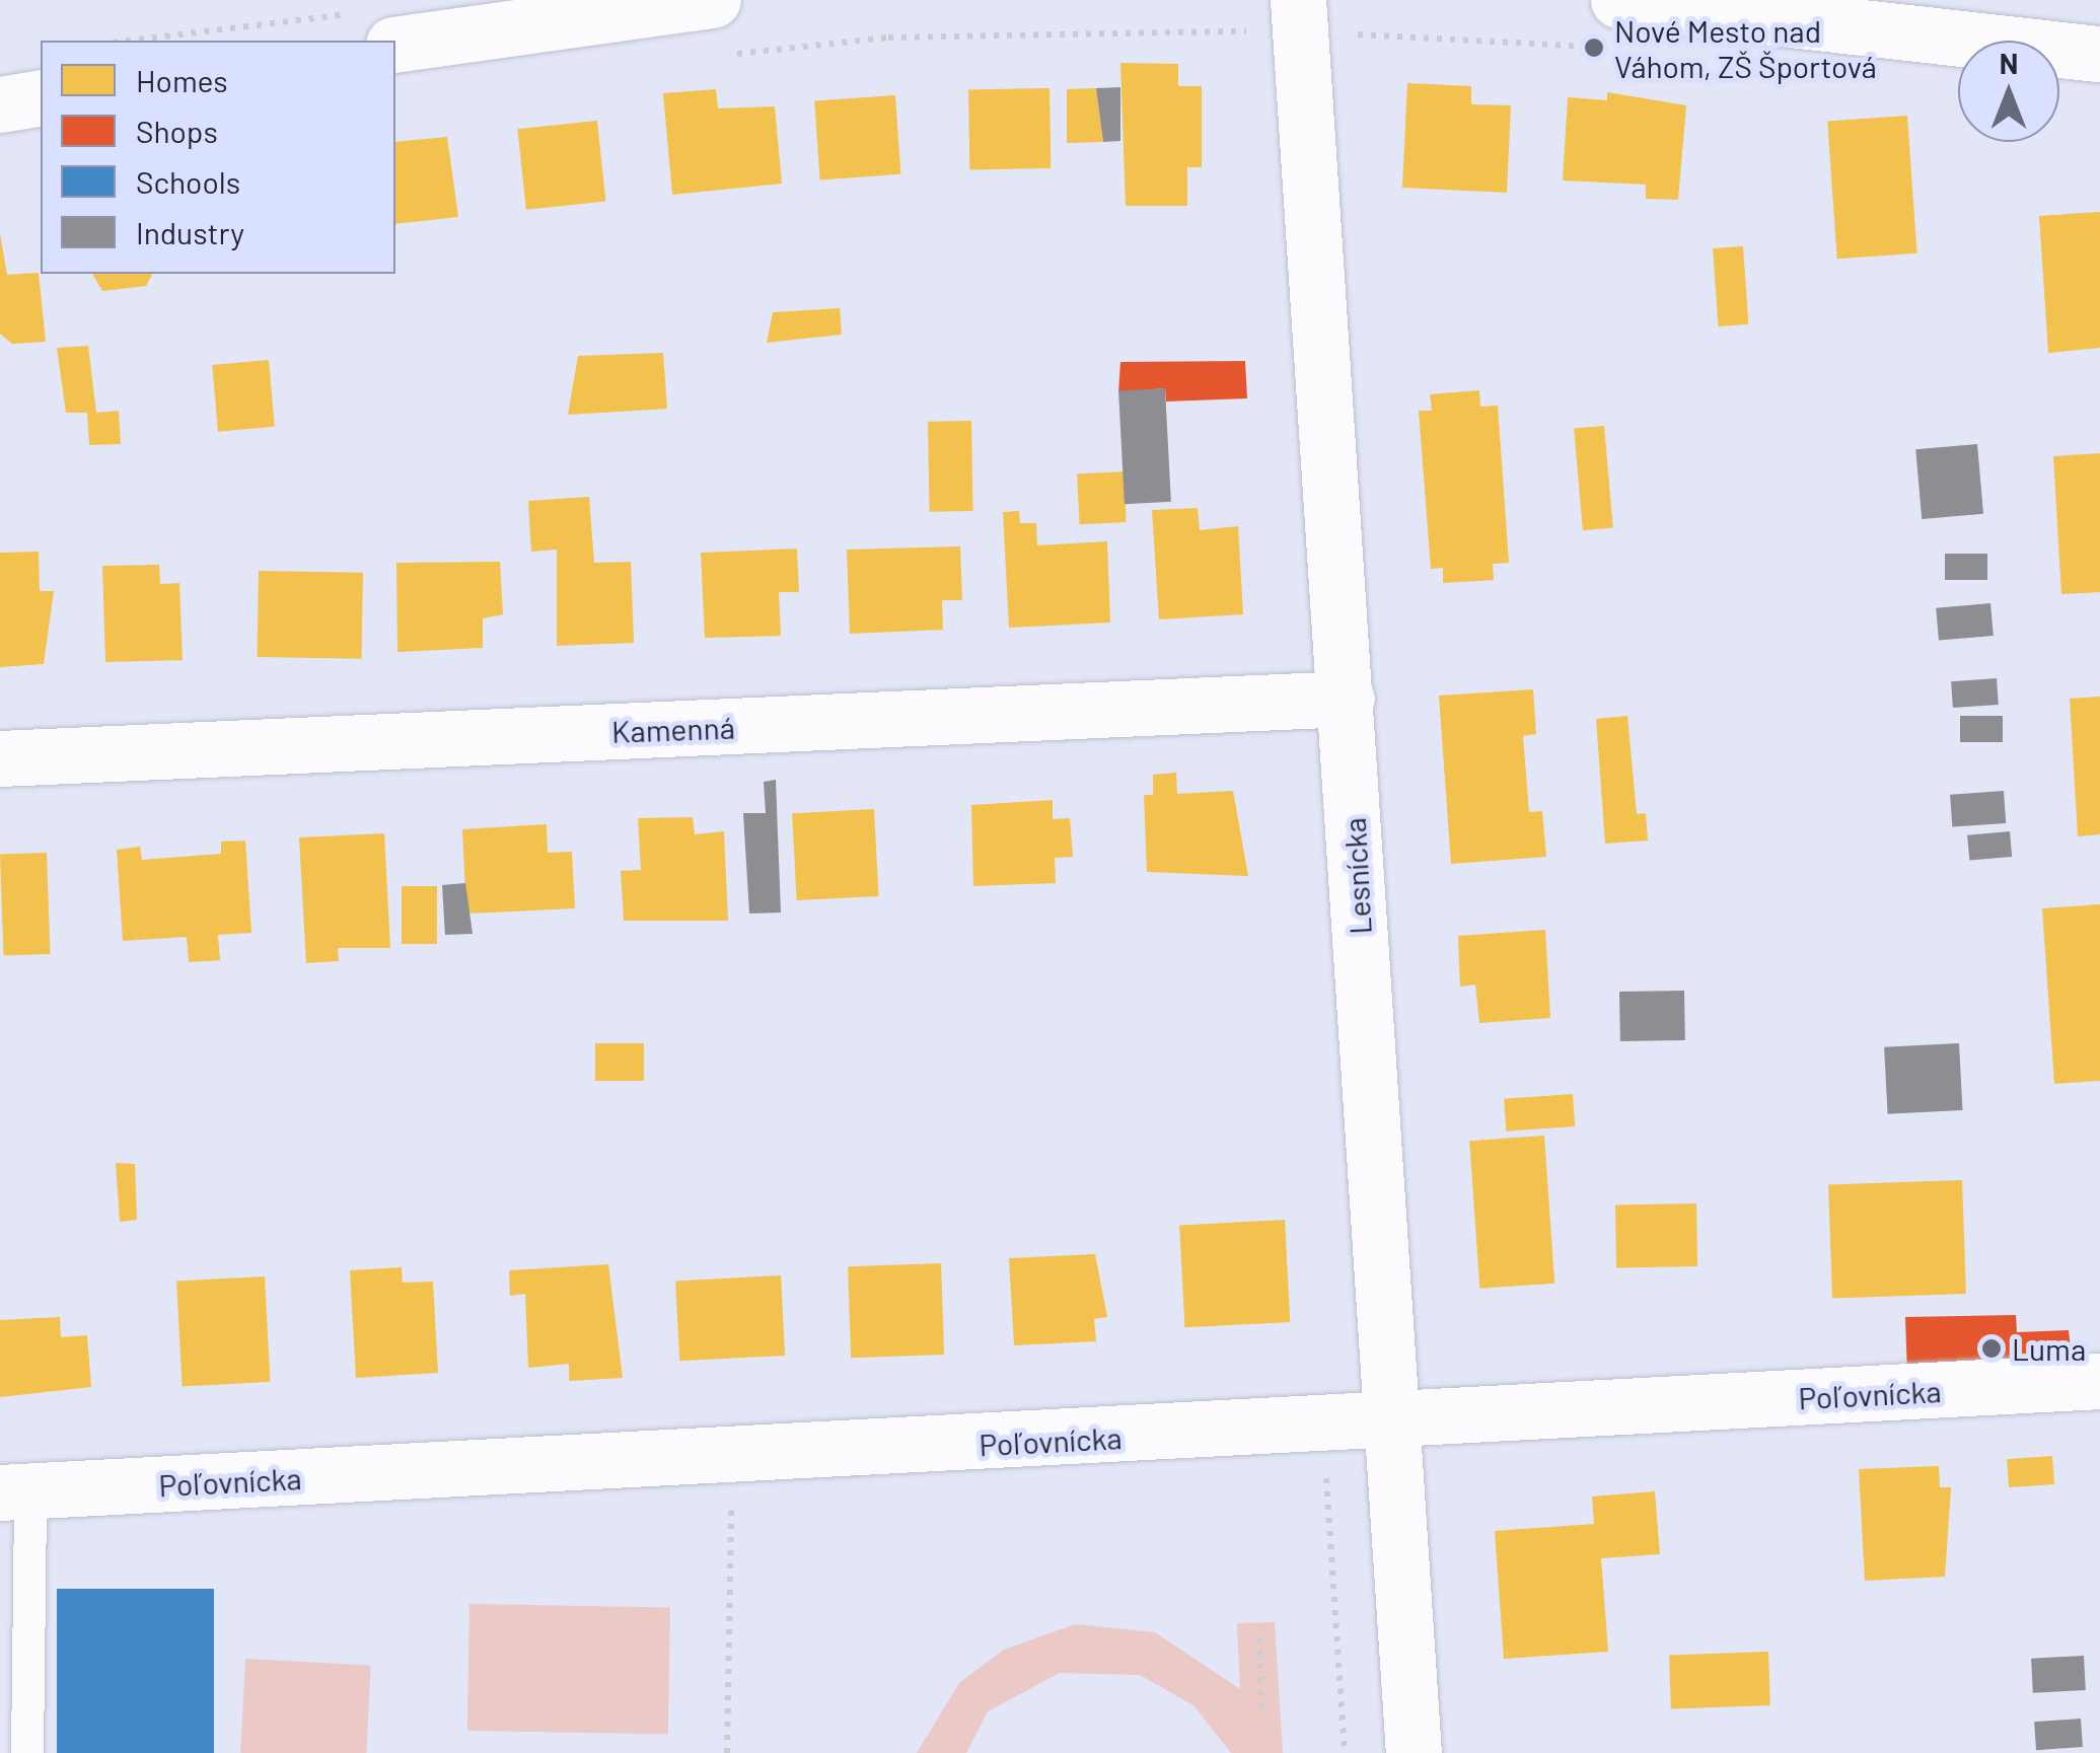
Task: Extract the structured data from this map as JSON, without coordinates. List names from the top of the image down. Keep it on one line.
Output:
{"streets":{"street":["Kamenná","Lesnícka","Poľovnícka"]},"crossings":[["Kamenná","Lesnícka"],["Lesnícka","Poľovnícka"]],"places":["Nové Mesto nad Váhom, ZŠ Športová","Luma"],"legend":["Homes","Shops","Schools","Industry"],"north":"top"}
